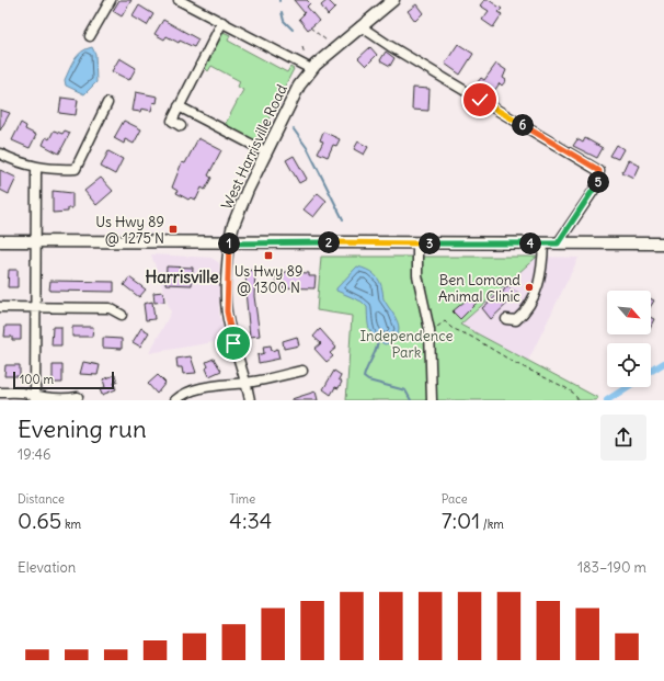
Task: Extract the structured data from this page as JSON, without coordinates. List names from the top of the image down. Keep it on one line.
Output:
{"streets":{"main road":["West Harrisville Road"]},"districts":["Harrisville"],"parks":["Independence Park"],"places":{"transit":["Us Hwy 89 @ 1275 N","Us Hwy 89 @ 1300 N"],"other":["Ben Lomond Animal Clinic"]},"scale_bar":"100 m","north":"bottom right","page":{"pins":["6","5","2","1","3","4"],"scale":"100 m","heading":["Evening run","19:46"],"stats":[["Distance","0.65 km"],["Time","4:34"],["Pace","7:01 /km"]],"chart":["Elevation","183–190 m"]}}
